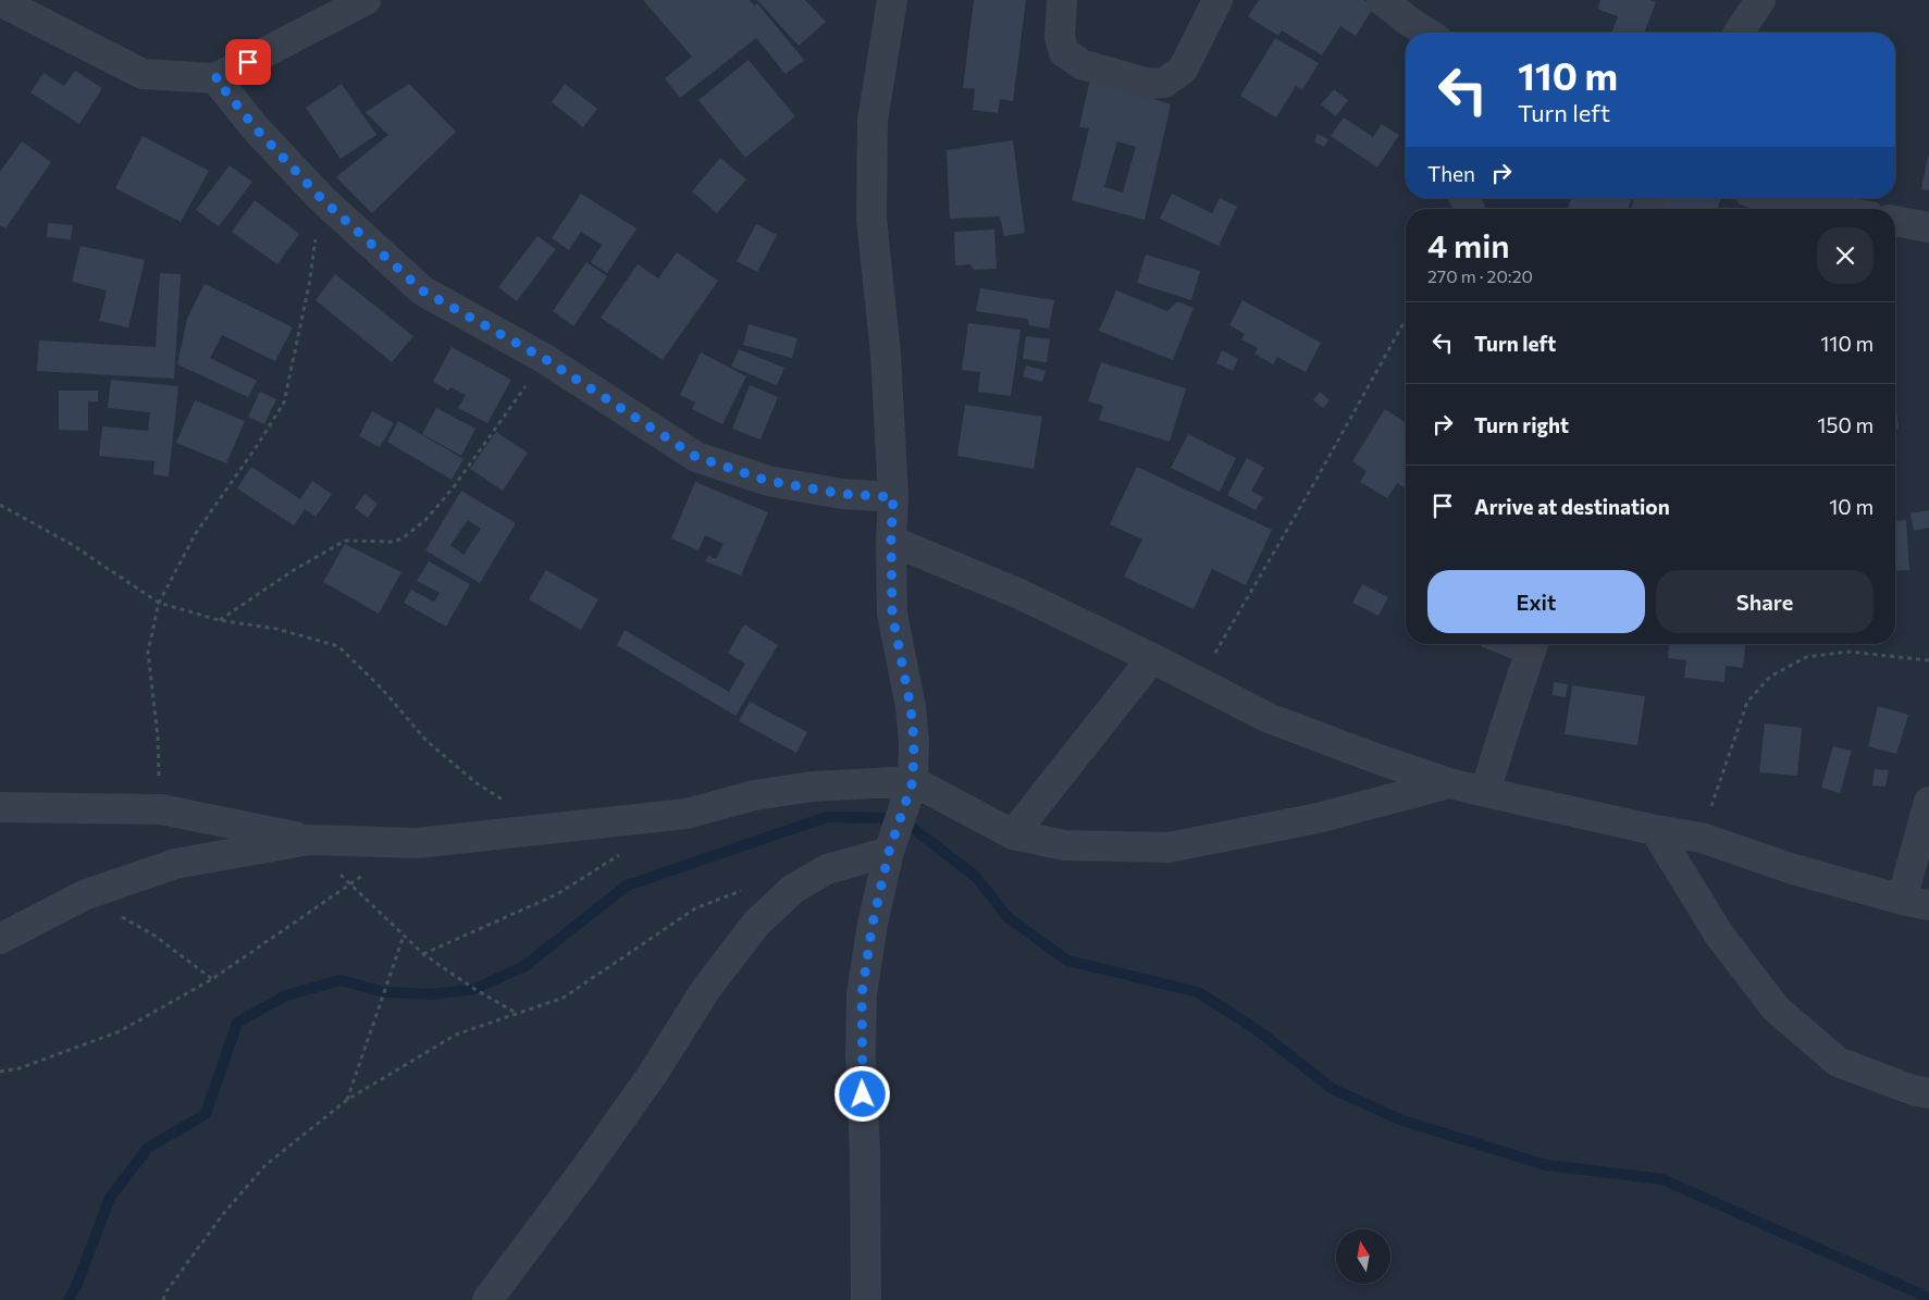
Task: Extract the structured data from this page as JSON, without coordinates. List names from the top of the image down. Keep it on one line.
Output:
{"north":"top","page":{"turn":["110 m","Turn left"],"then":"Then","heading":["4 min","270 m · 20:20"],"list":[{"name":"Turn left","value":"110 m"},{"name":"Turn right","value":"150 m"},{"name":"Arrive at destination","value":"10 m"}],"buttons":["Exit","Share"]}}
